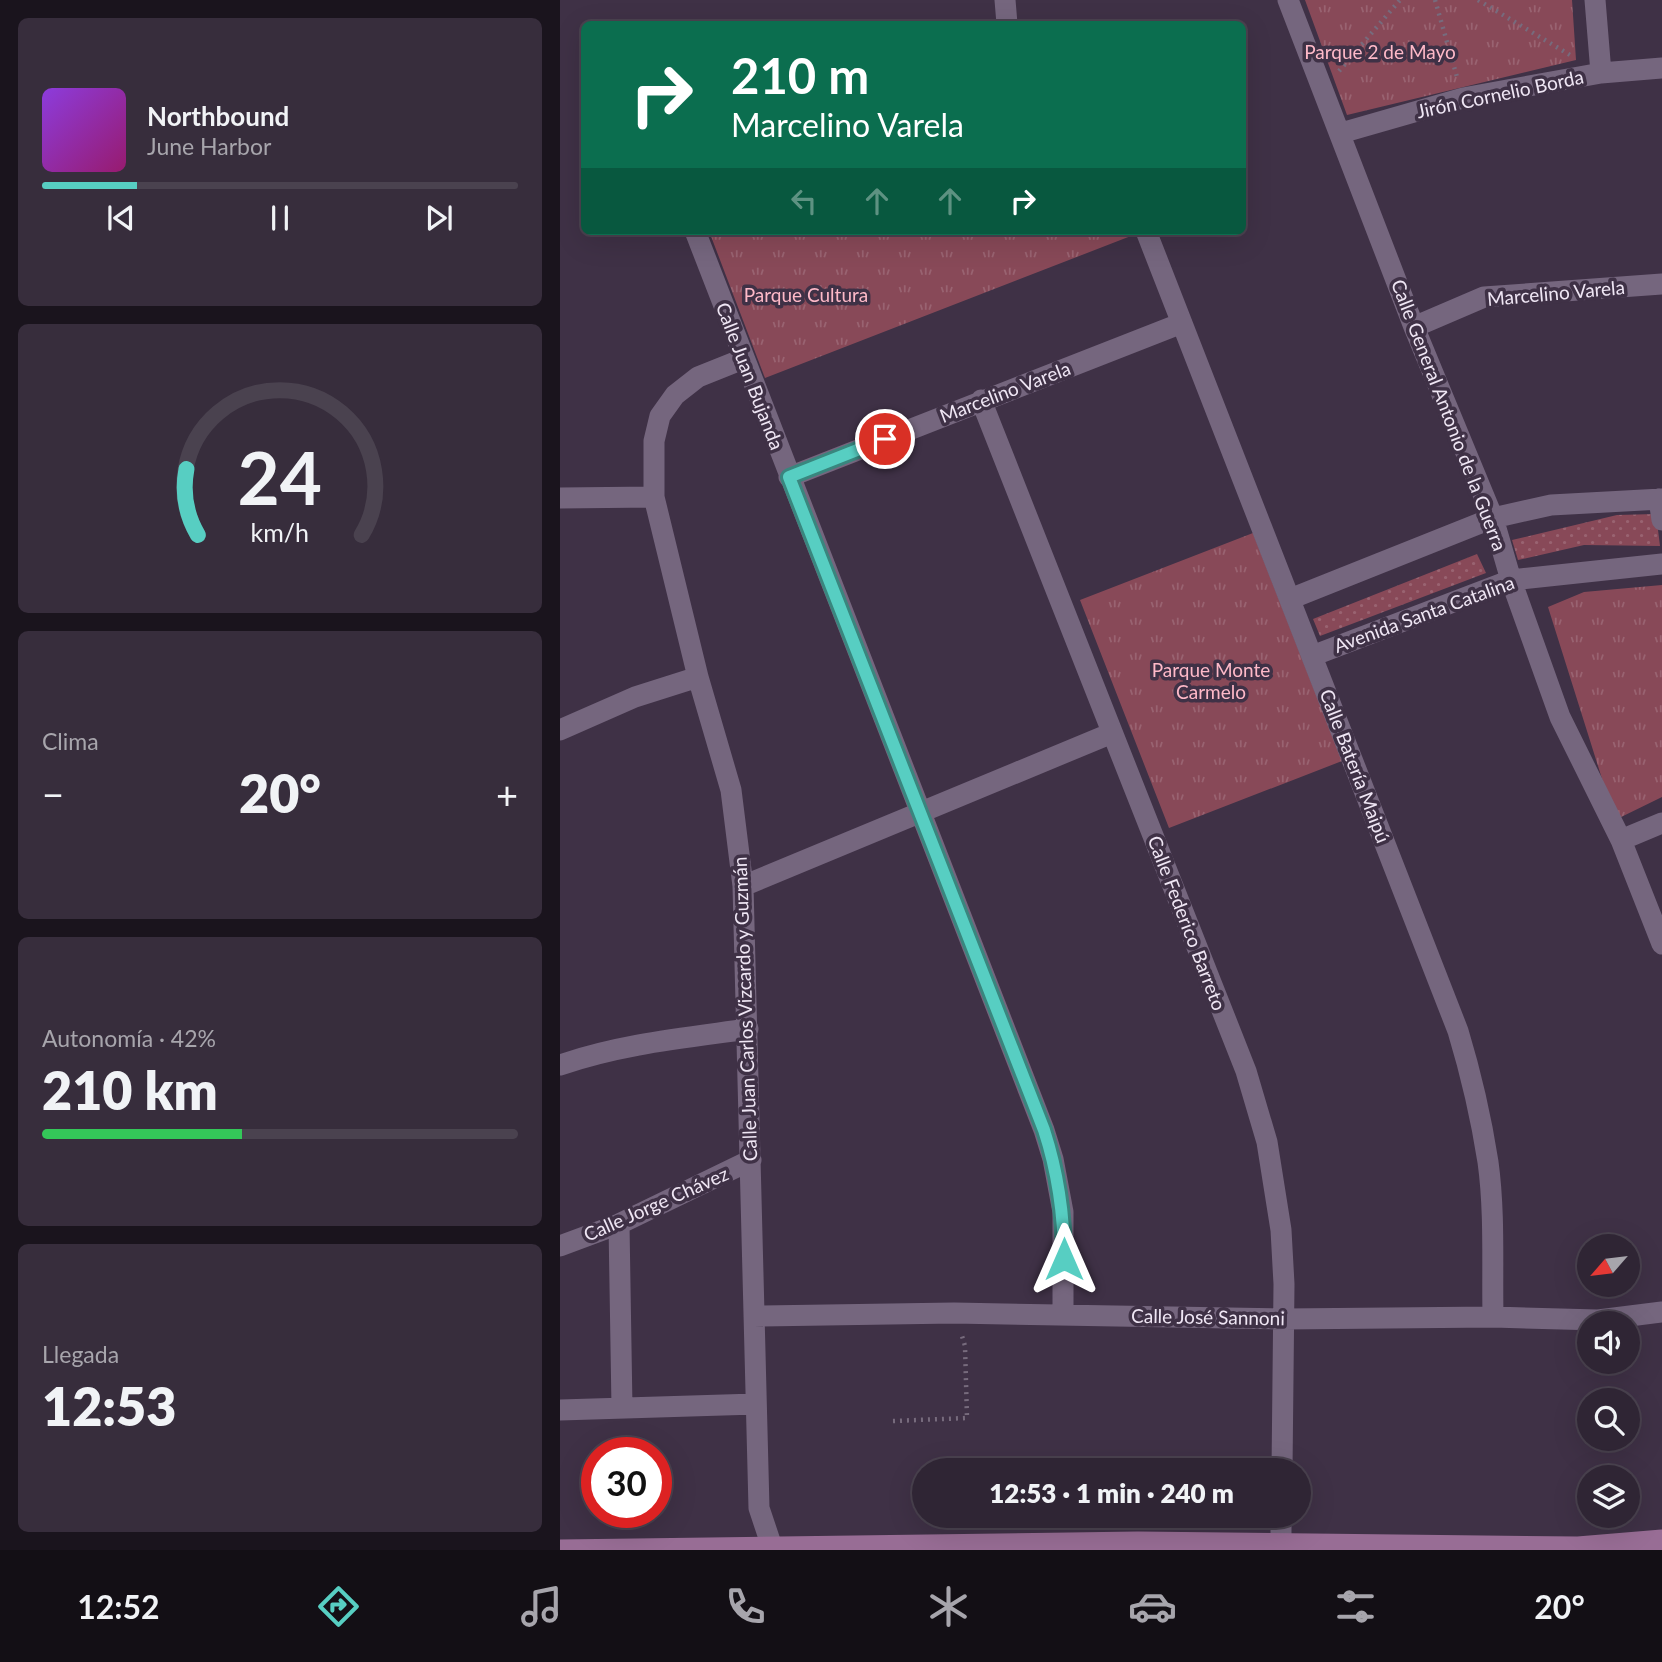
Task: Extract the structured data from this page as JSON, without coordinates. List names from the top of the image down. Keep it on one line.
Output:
{"streets":{"street":["Jirón Cornelio Borda","Marcelino Varela","Calle Juan Bujanda","Calle General Antonio de la Guerra","Avenida Santa Catalina","Calle Batería Maipú","Calle Federico Barreto","Calle Juan Carlos Vizcardo y Guzmán","Calle Jorge Chávez","Calle José Sannoni"]},"crossings":[["Jirón Cornelio Borda","Calle General Antonio de la Guerra"],["Marcelino Varela","Calle Juan Bujanda"],["Marcelino Varela","Calle General Antonio de la Guerra"],["Marcelino Varela","Calle Batería Maipú"],["Marcelino Varela","Calle Federico Barreto"],["Calle Juan Bujanda","Calle Juan Carlos Vizcardo y Guzmán"],["Calle Juan Bujanda","Calle José Sannoni"],["Calle General Antonio de la Guerra","Avenida Santa Catalina"],["Avenida Santa Catalina","Calle Batería Maipú"],["Calle Batería Maipú","Calle José Sannoni"],["Calle Federico Barreto","Calle José Sannoni"],["Calle Juan Carlos Vizcardo y Guzmán","Calle Jorge Chávez"],["Calle Juan Carlos Vizcardo y Guzmán","Calle José Sannoni"]],"parks":["Parque 2 de Mayo","Parque Cultura","Parque Monte Carmelo"],"north":"bottom left","page":{"turn":["210 m","Marcelino Varela"],"song":["Northbound","June Harbor"],"tile":["Clima",["Autonomía · 42%","210 km"],["Llegada","12:53"]],"heat":["−","20°","+"],"limit":"30","trip":"12:53 · 1 min · 240 m","tabs":["12:52","20°"],"gauge":["24","km/h"]}}
